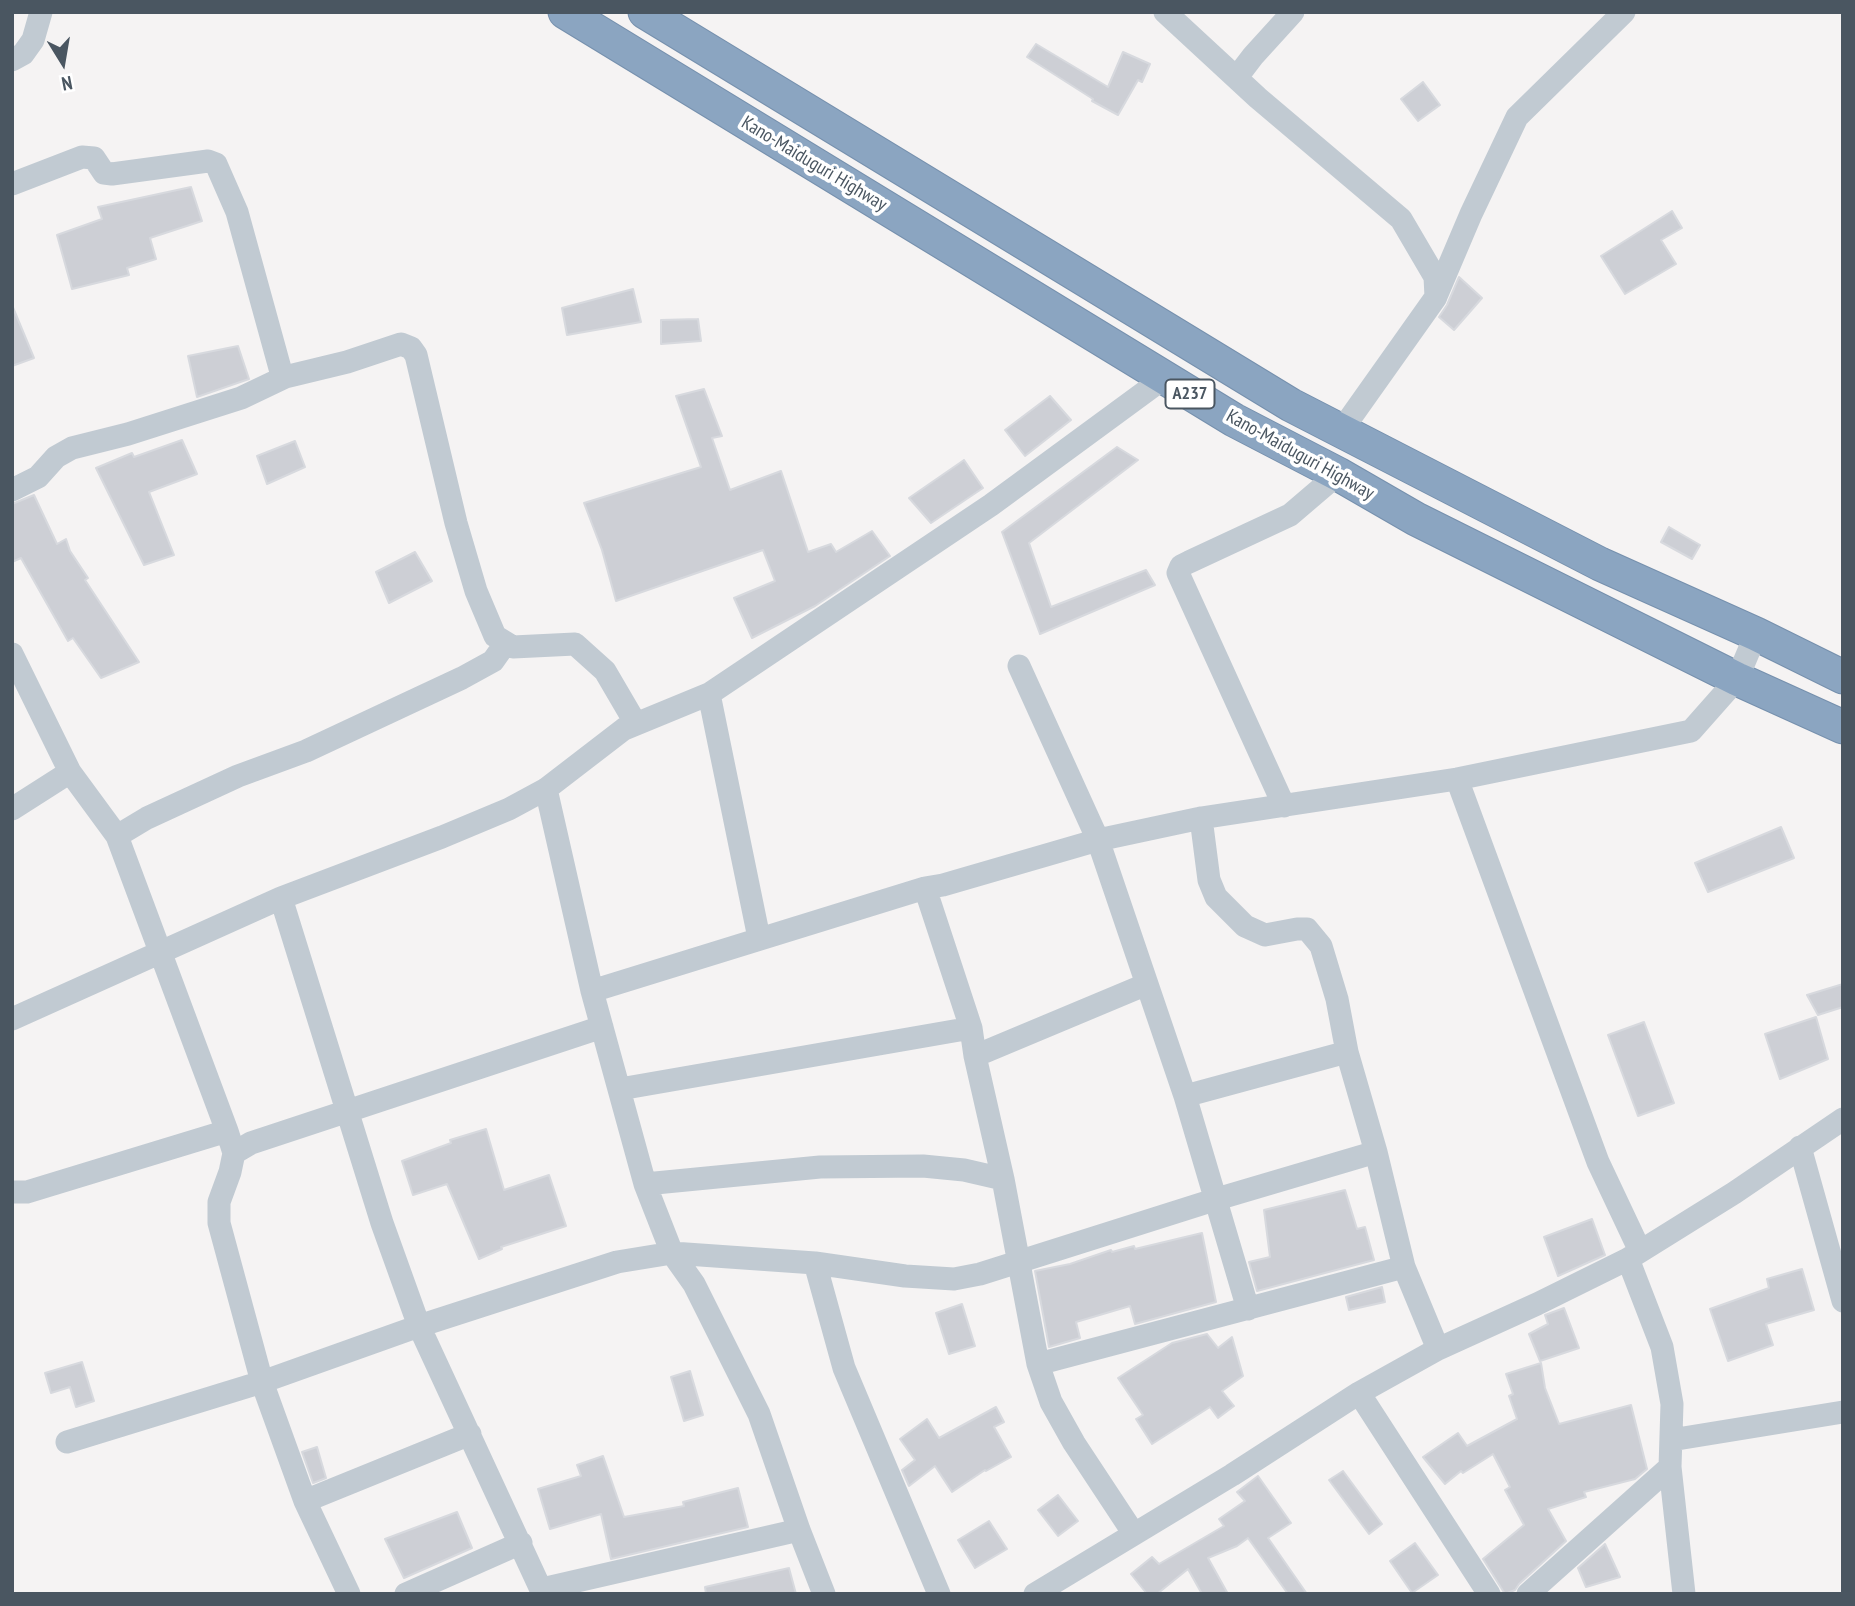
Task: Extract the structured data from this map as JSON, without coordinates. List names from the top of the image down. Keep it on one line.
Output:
{"streets":{"highway":["Kano-Maiduguri Highway","A237"]},"north":"bottom"}
